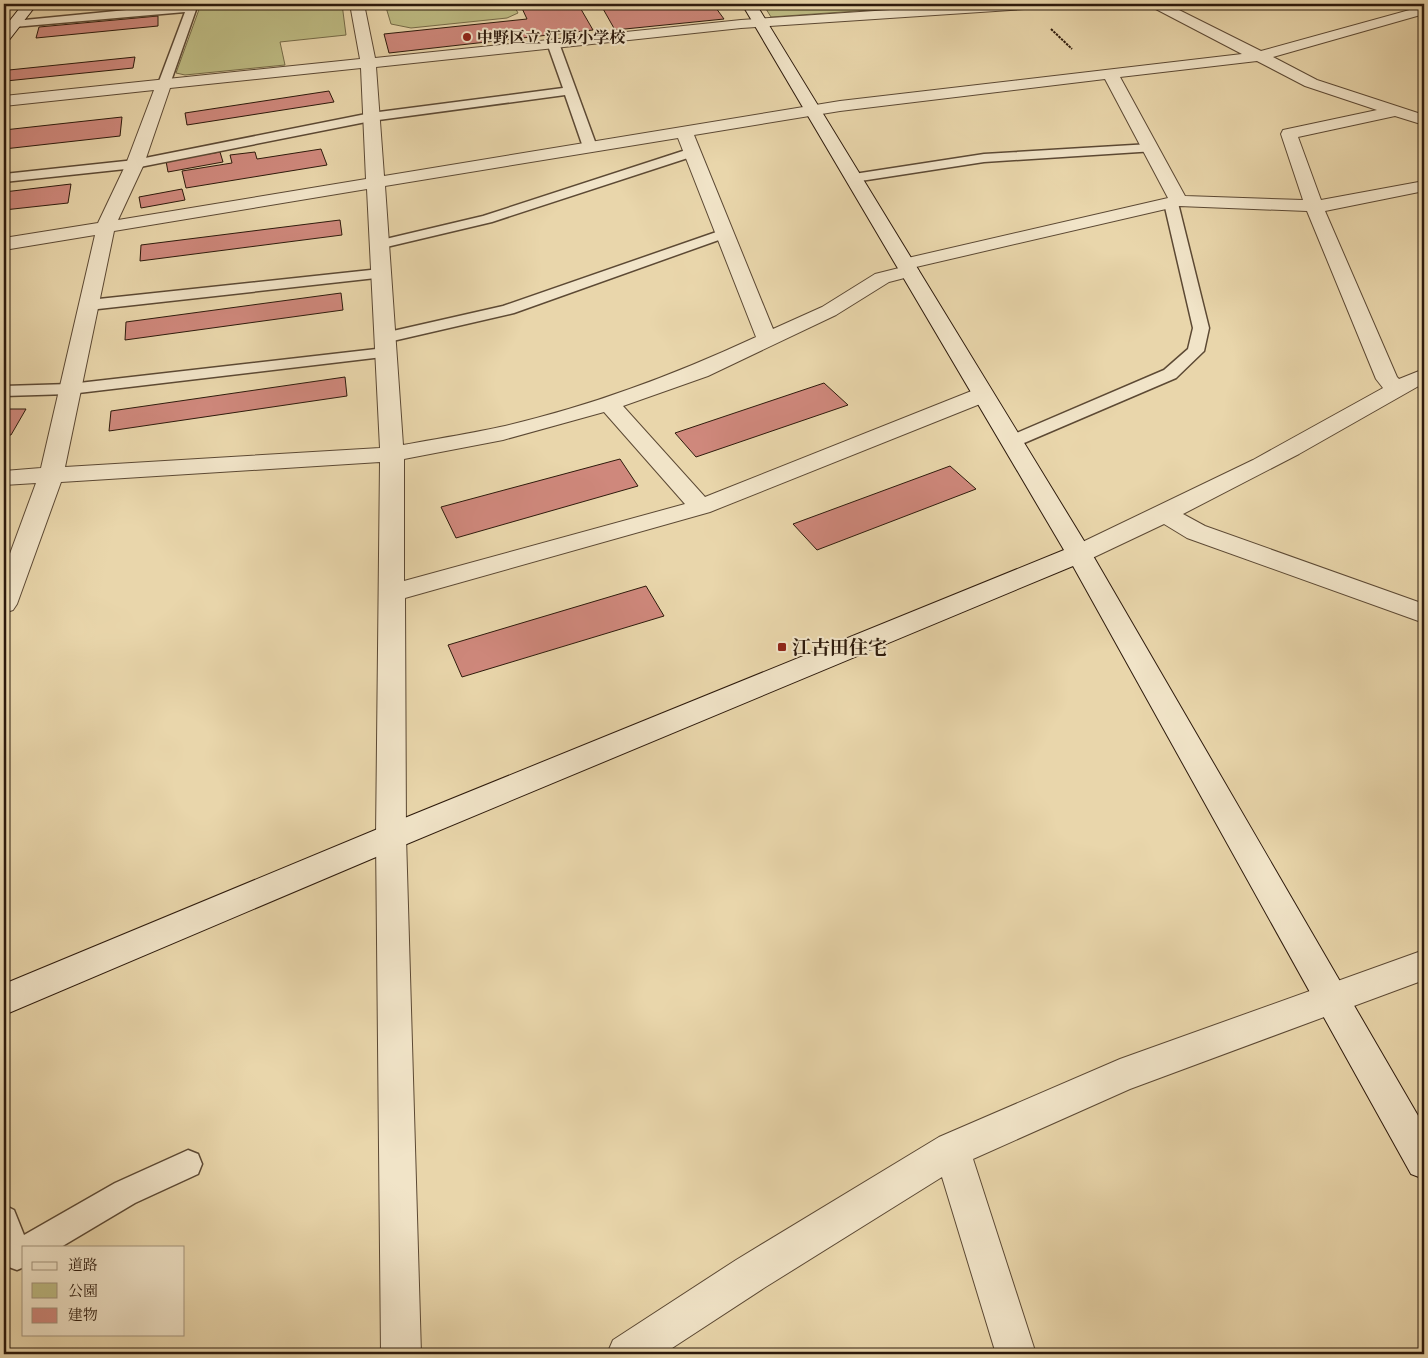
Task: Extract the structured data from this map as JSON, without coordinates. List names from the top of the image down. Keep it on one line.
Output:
{"places":{"other":["中野区立 江原小学校"],"transit":["江古田住宅"]},"legend":["道路","公園","建物"]}
